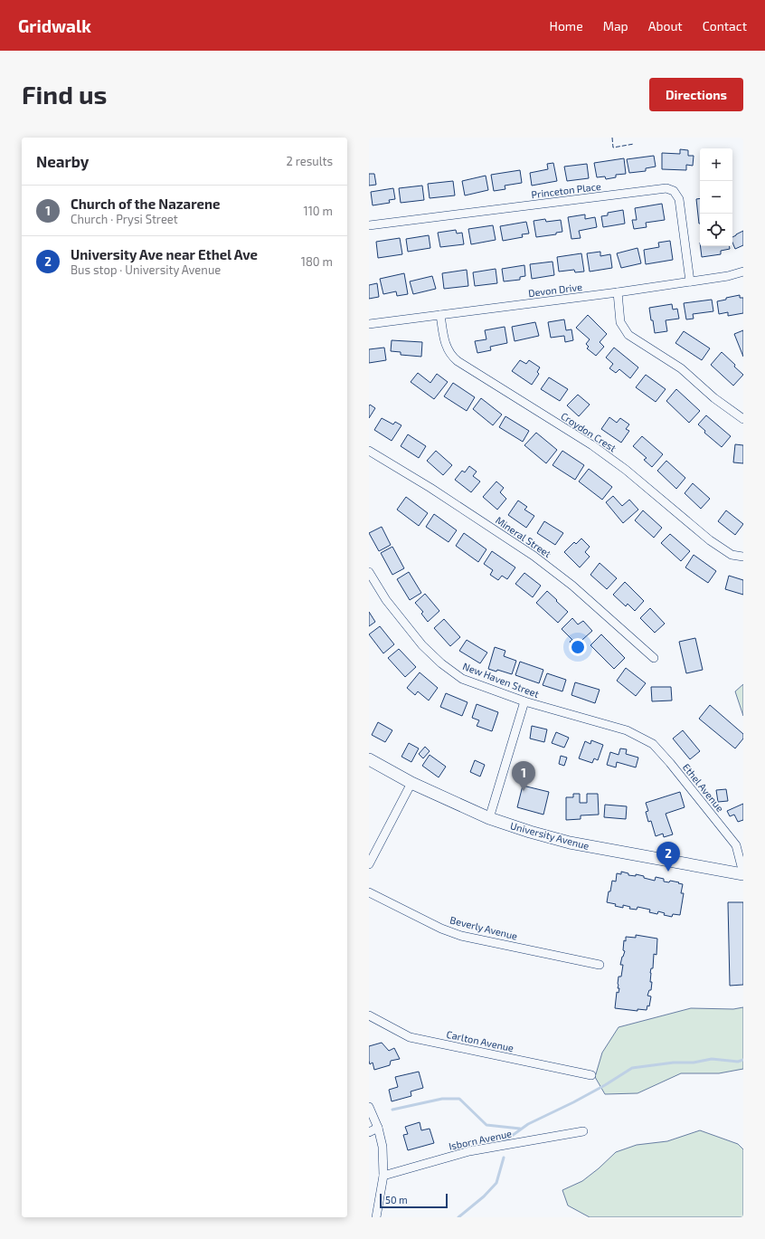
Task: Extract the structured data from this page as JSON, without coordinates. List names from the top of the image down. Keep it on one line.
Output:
{"streets":{"main road":["University Avenue"],"street":["Princeton Place","Devon Drive","Croydon Crest","Mineral Street","New Haven Street","Ethel Avenue","Beverly Avenue","Carlton Avenue","Isborn Avenue"]},"crossings":[["Princeton Place","Devon Drive"],["Devon Drive","Croydon Crest"],["New Haven Street","Ethel Avenue"],["Ethel Avenue","University Avenue"]],"scale_bar":"50 m","page":{"header":"Gridwalk","nav":["Home","Map","About","Contact"],"buttons":"Directions","title":"Find us","heading":["Nearby","2 results"],"map_buttons":["+","−"],"list":[{"mark":"1","name":"Church of the Nazarene","note":"Church · Prysi Street","value":"110 m"},{"mark":"2","name":"University Ave near Ethel Ave","note":"Bus stop · University Avenue","value":"180 m"}],"pins":["1","2"],"scale":"50 m"}}
